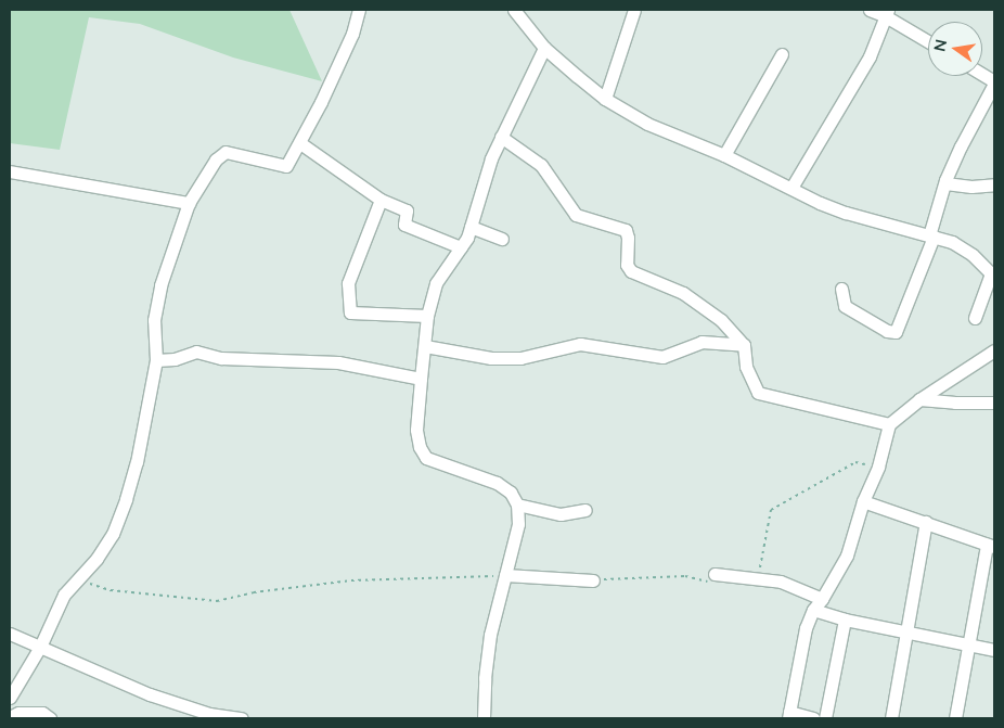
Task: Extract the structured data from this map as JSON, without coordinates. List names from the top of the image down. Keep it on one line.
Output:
{"north":"left"}
